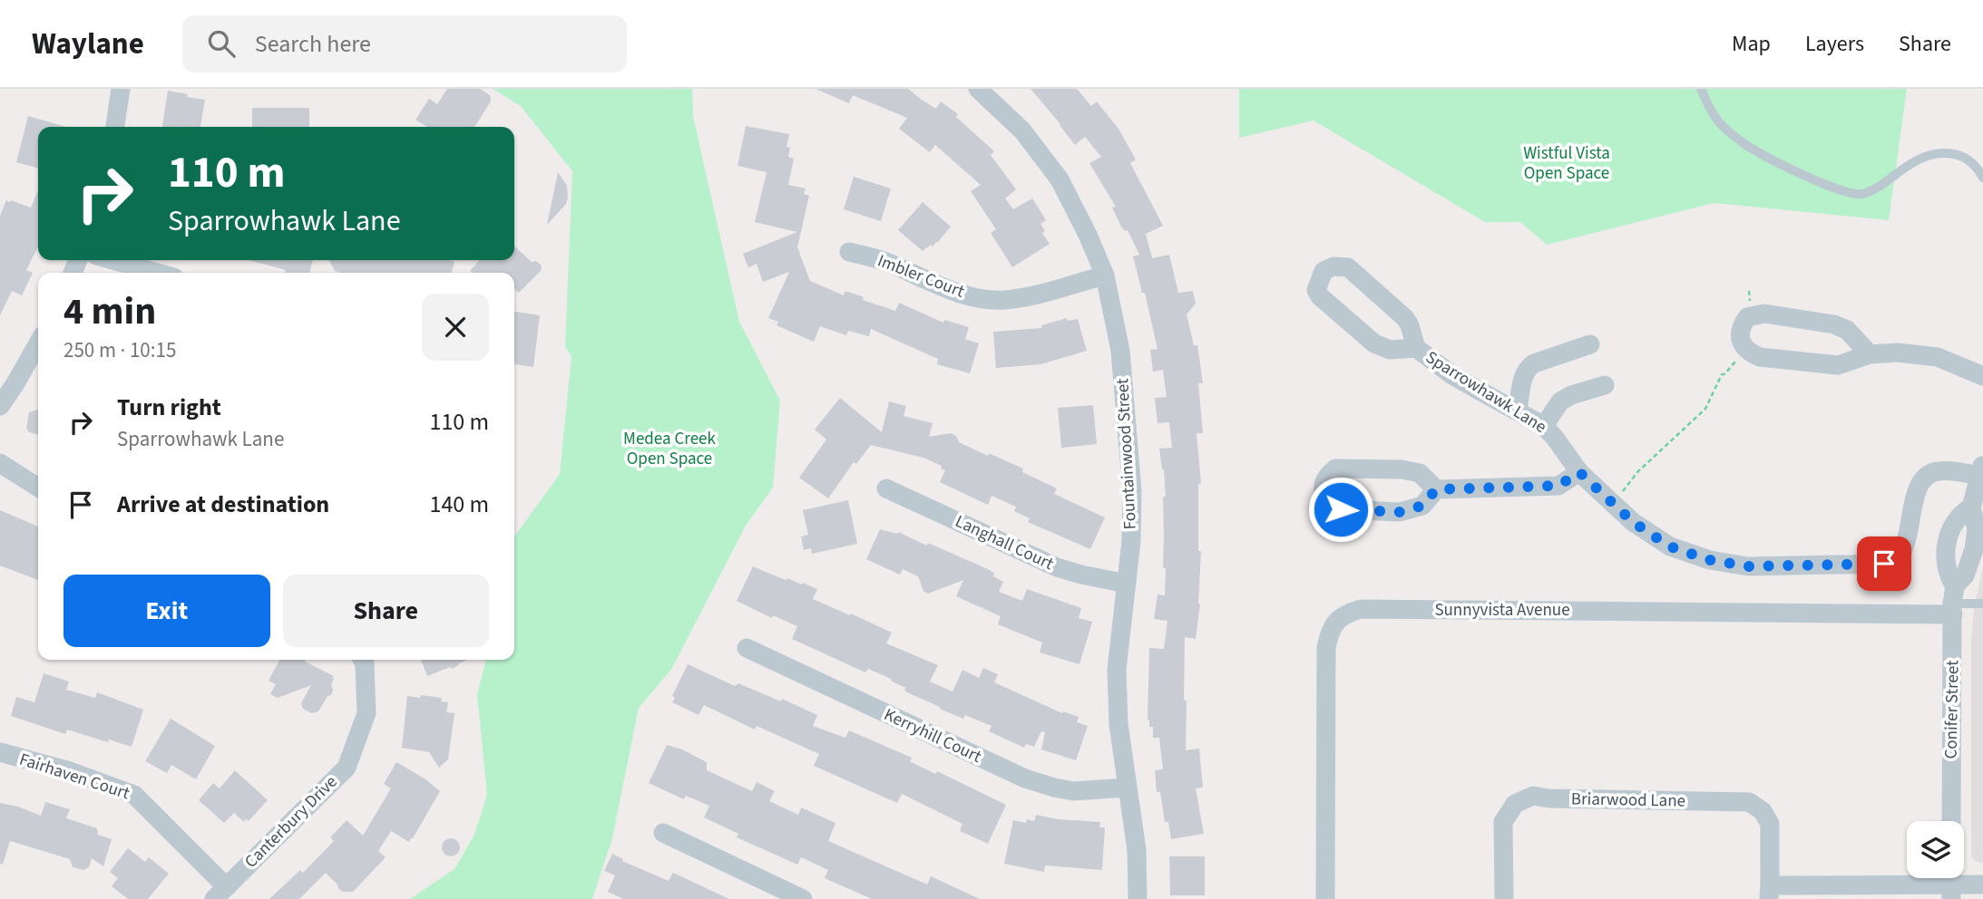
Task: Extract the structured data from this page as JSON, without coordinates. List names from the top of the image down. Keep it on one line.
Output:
{"streets":{"street":["Imbler Court","Sparrowhawk Lane","Fountainwood Street","Langhall Court","Sunnyvista Avenue","Conifer Street","Kerryhill Court","Fairhaven Court","Briarwood Lane","Canterbury Drive"]},"crossings":[["Imbler Court","Fountainwood Street"],["Sparrowhawk Lane","Conifer Street"],["Fountainwood Street","Langhall Court"],["Fountainwood Street","Kerryhill Court"],["Sunnyvista Avenue","Conifer Street"],["Fairhaven Court","Canterbury Drive"]],"parks":["Wistful Vista Open Space","Medea Creek Open Space"],"page":{"header":"Waylane","search":"Search here","nav":["Map","Layers","Share"],"turn":["110 m","Sparrowhawk Lane"],"heading":["4 min","250 m · 10:15"],"list":[{"name":"Turn right","note":"Sparrowhawk Lane","value":"110 m"},{"name":"Arrive at destination","value":"140 m"}],"buttons":["Exit","Share"]}}
